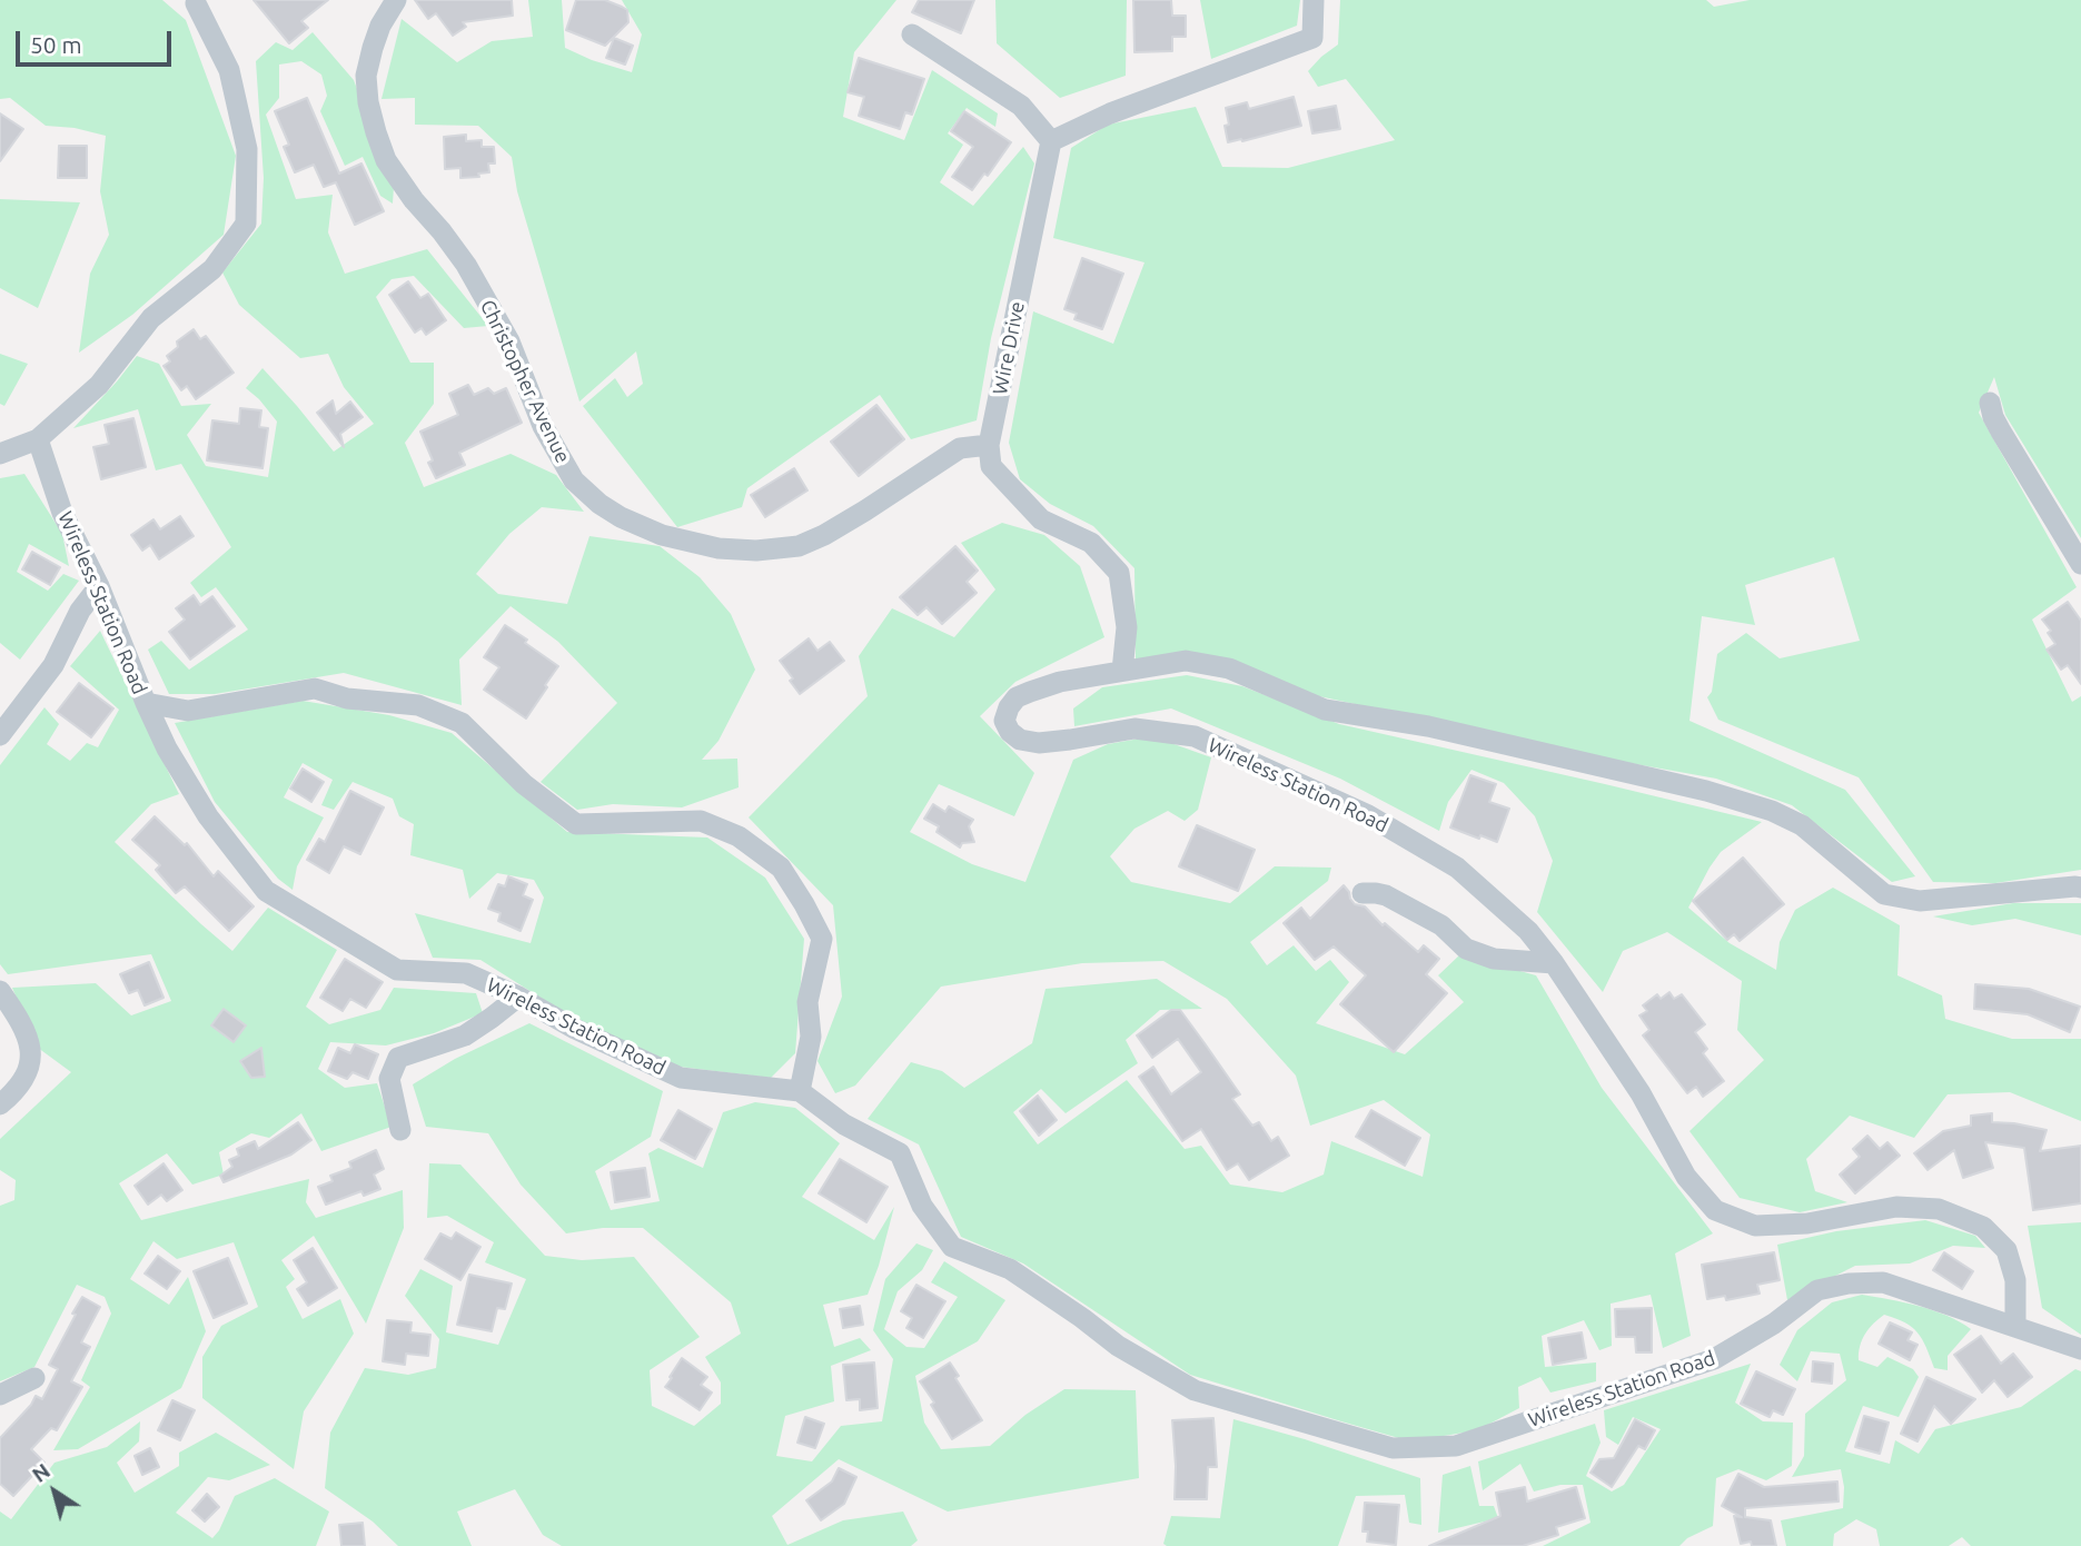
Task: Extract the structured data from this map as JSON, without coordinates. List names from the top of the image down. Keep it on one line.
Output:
{"streets":{"street":["Wire Drive","Christopher Avenue","Wireless Station Road"]},"crossings":[["Wire Drive","Christopher Avenue"]],"scale_bar":"50 m","north":"top left"}
